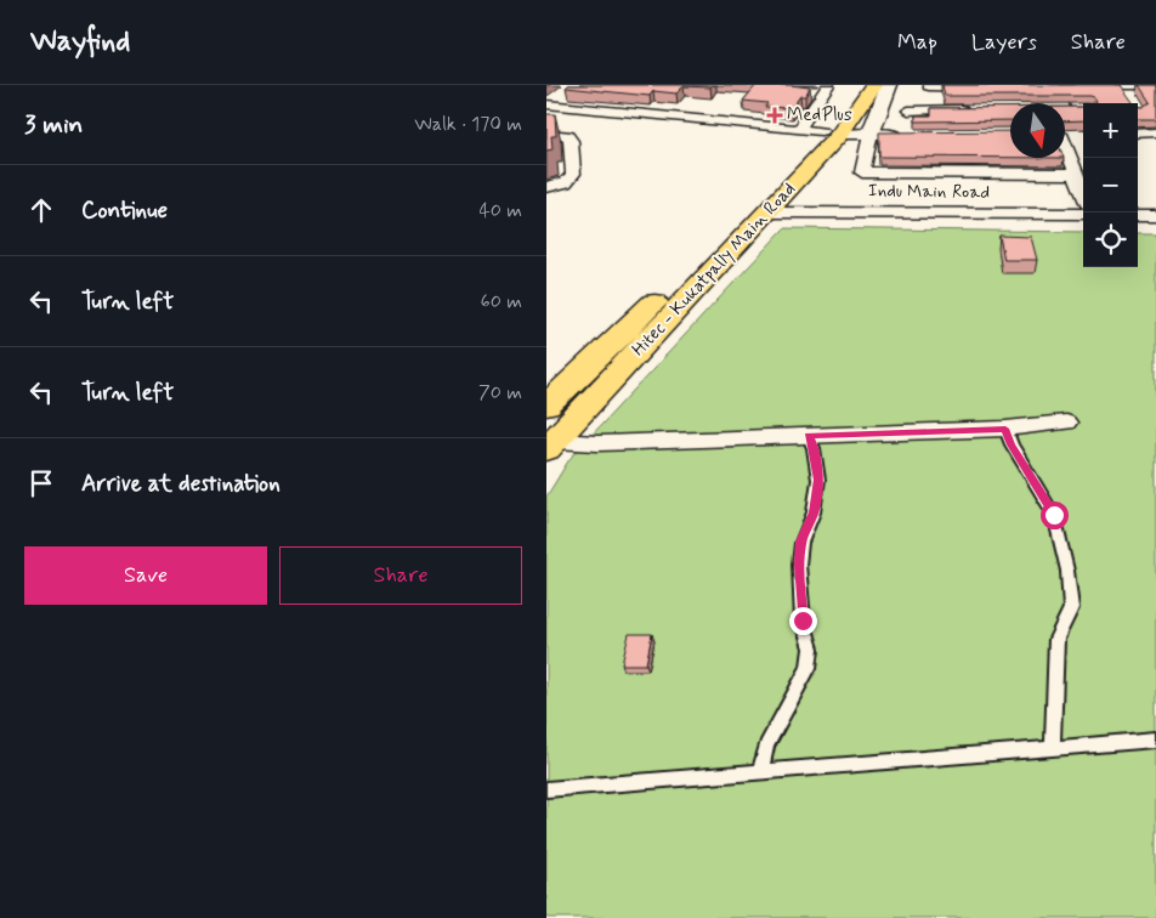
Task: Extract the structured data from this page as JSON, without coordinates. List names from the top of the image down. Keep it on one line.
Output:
{"streets":{"main road":["Hitec - Kukatpally Main Road"],"street":["Indu Main Road"]},"crossings":[["Indu Main Road","Hitec - Kukatpally Main Road"]],"places":{"health":["MedPlus"]},"north":"bottom","page":{"header":"Wayfind","nav":["Map","Layers","Share"],"heading":["3 min","Walk · 170 m"],"map_buttons":["+","−"],"list":[["Continue","40 m"],["Turn left","60 m"],["Turn left","70 m"],"Arrive at destination"],"buttons":["Save","Share"]}}
